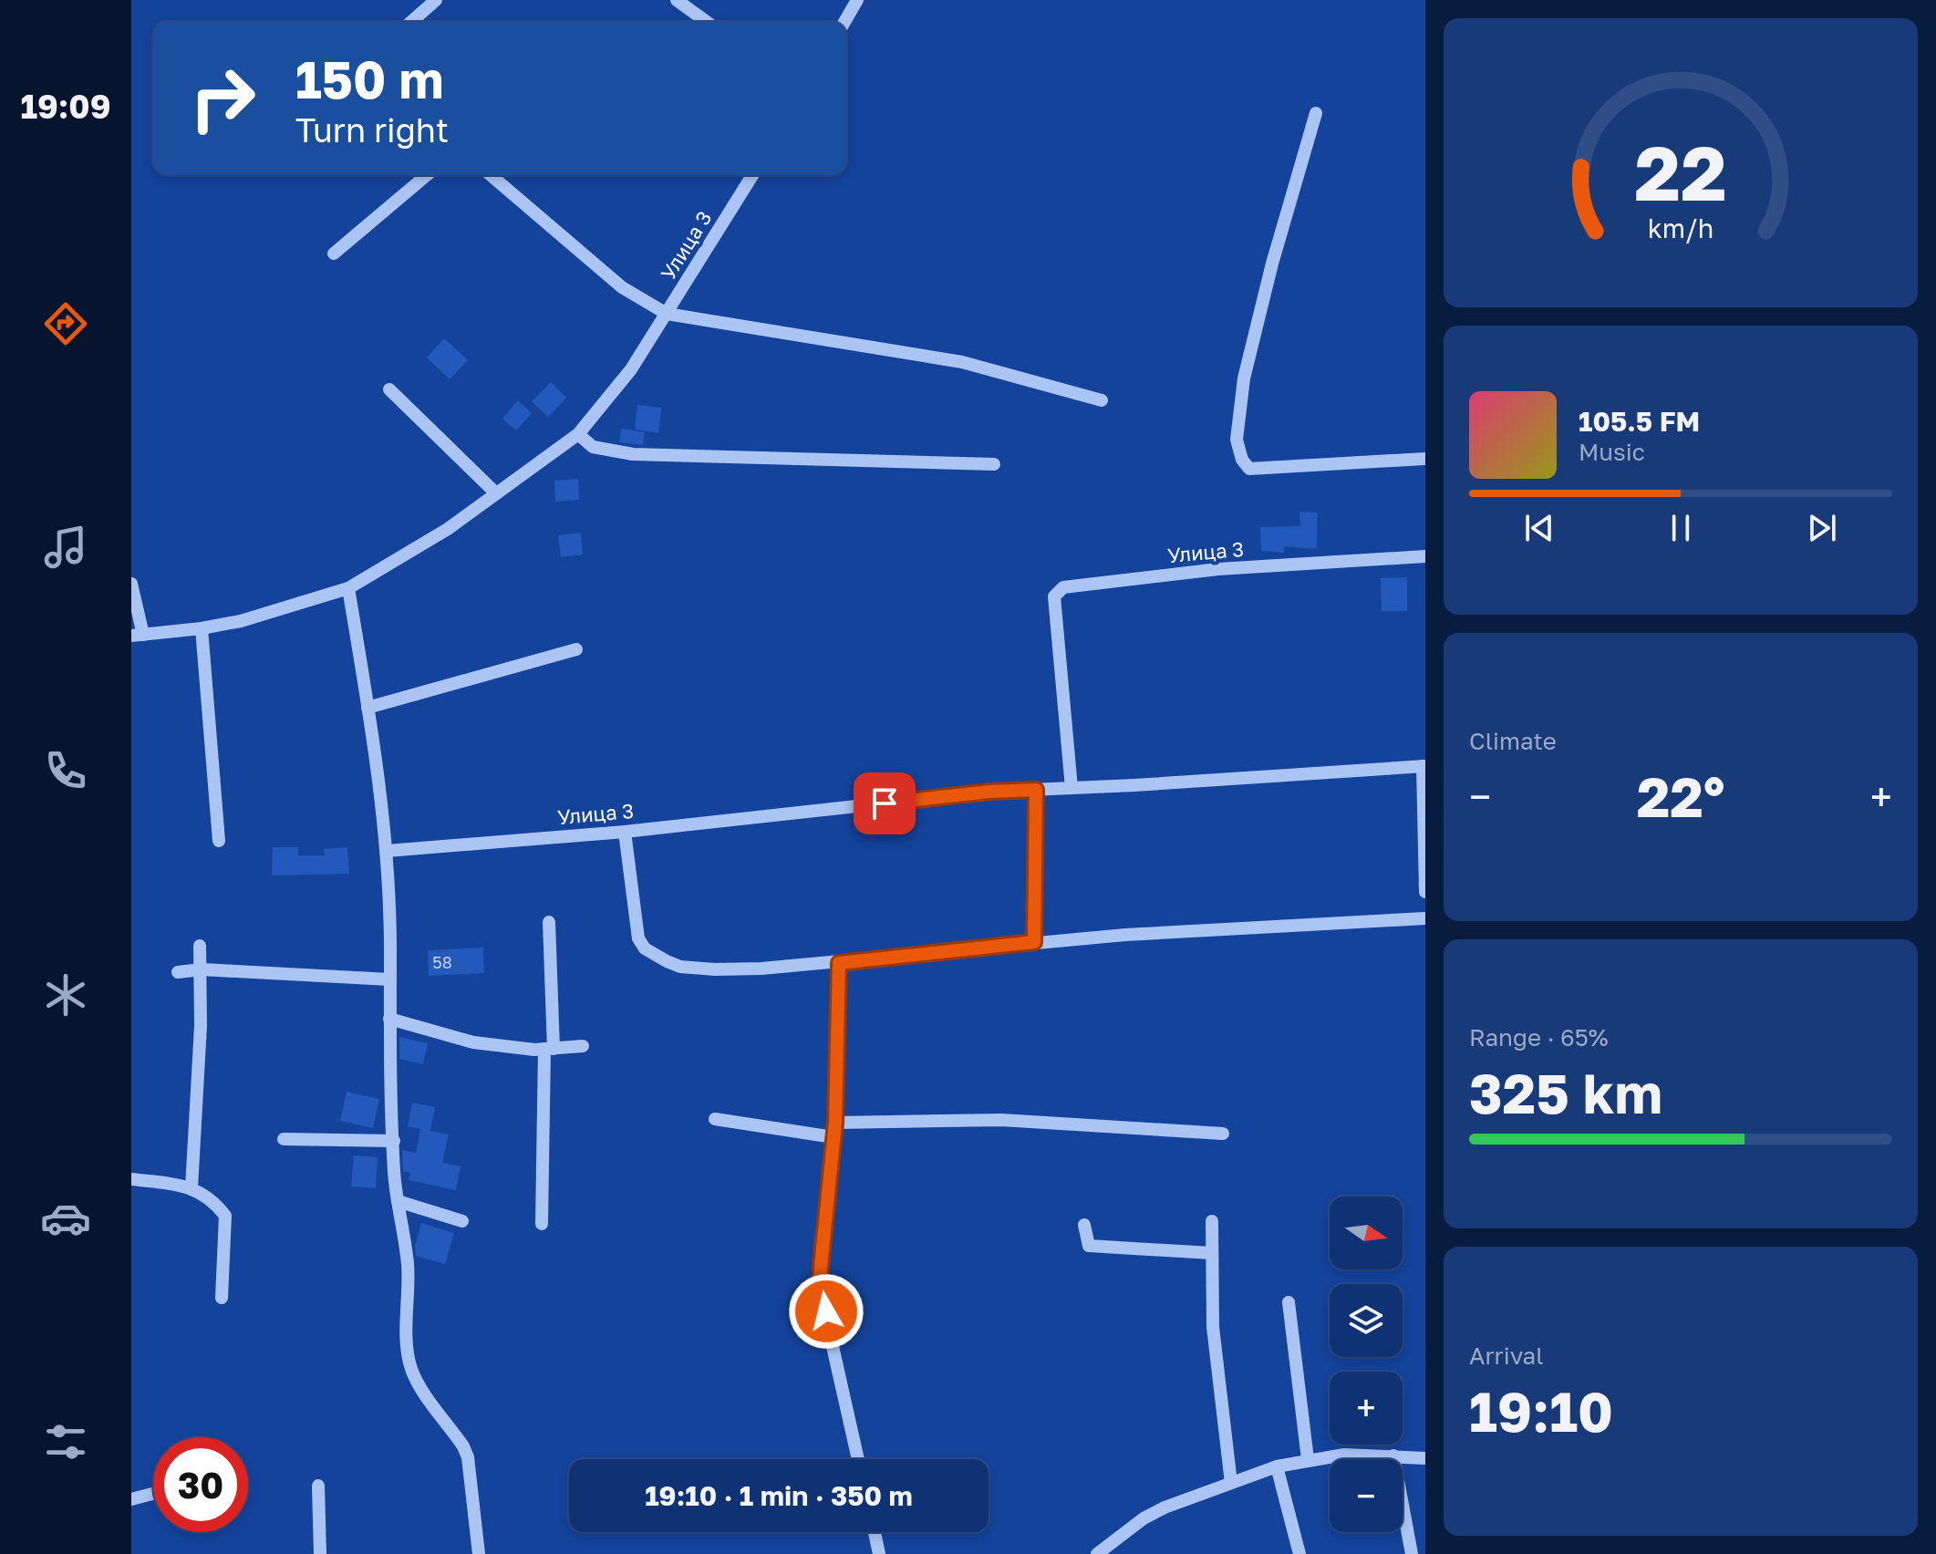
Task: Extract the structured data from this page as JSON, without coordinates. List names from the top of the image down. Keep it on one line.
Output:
{"streets":{"street":["Улица 3"]},"house_numbers":["58"],"north":"right","page":{"tabs":"19:09","turn":["150 m","Turn right"],"song":["105.5 FM","Music"],"tile":["Climate",["Range · 65%","325 km"],["Arrival","19:10"]],"heat":["−","22°","+"],"map_buttons":["+","−"],"limit":"30","trip":"19:10 · 1 min · 350 m","gauge":["22","km/h"]}}
